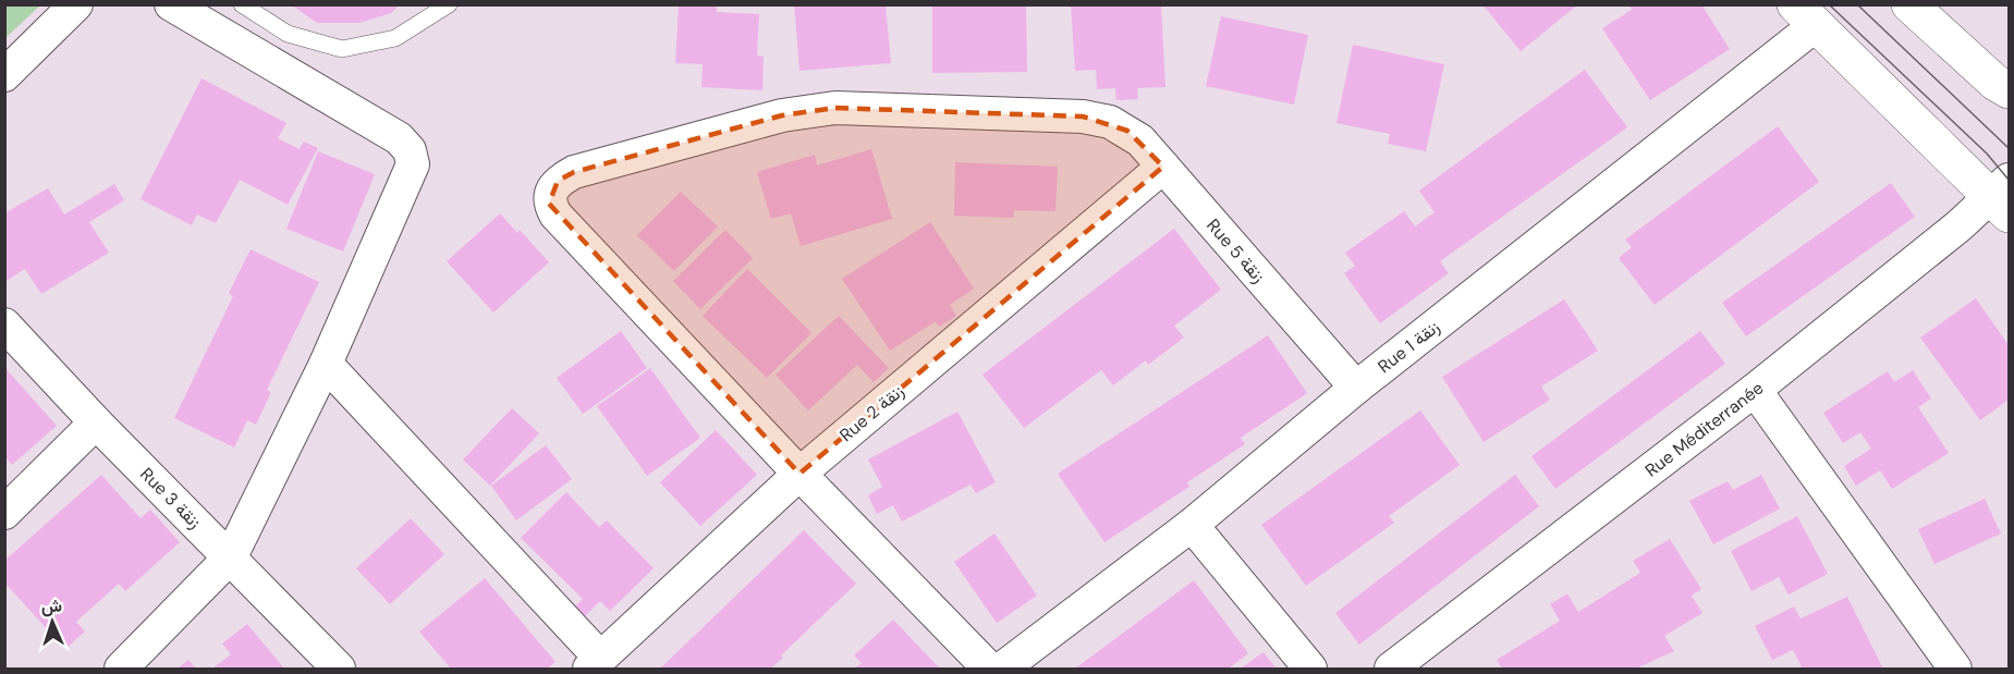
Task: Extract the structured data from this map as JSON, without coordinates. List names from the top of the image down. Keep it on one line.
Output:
{"streets":{"street":["Rue 5 زنقة","Rue 1 زنقة","Rue 2 زنقة","Rue Méditerranée","Rue 3 زنقة"]},"crossings":[["Rue 5 زنقة","Rue 1 زنقة"],["Rue 5 زنقة","Rue 2 زنقة"]],"north":"top"}
